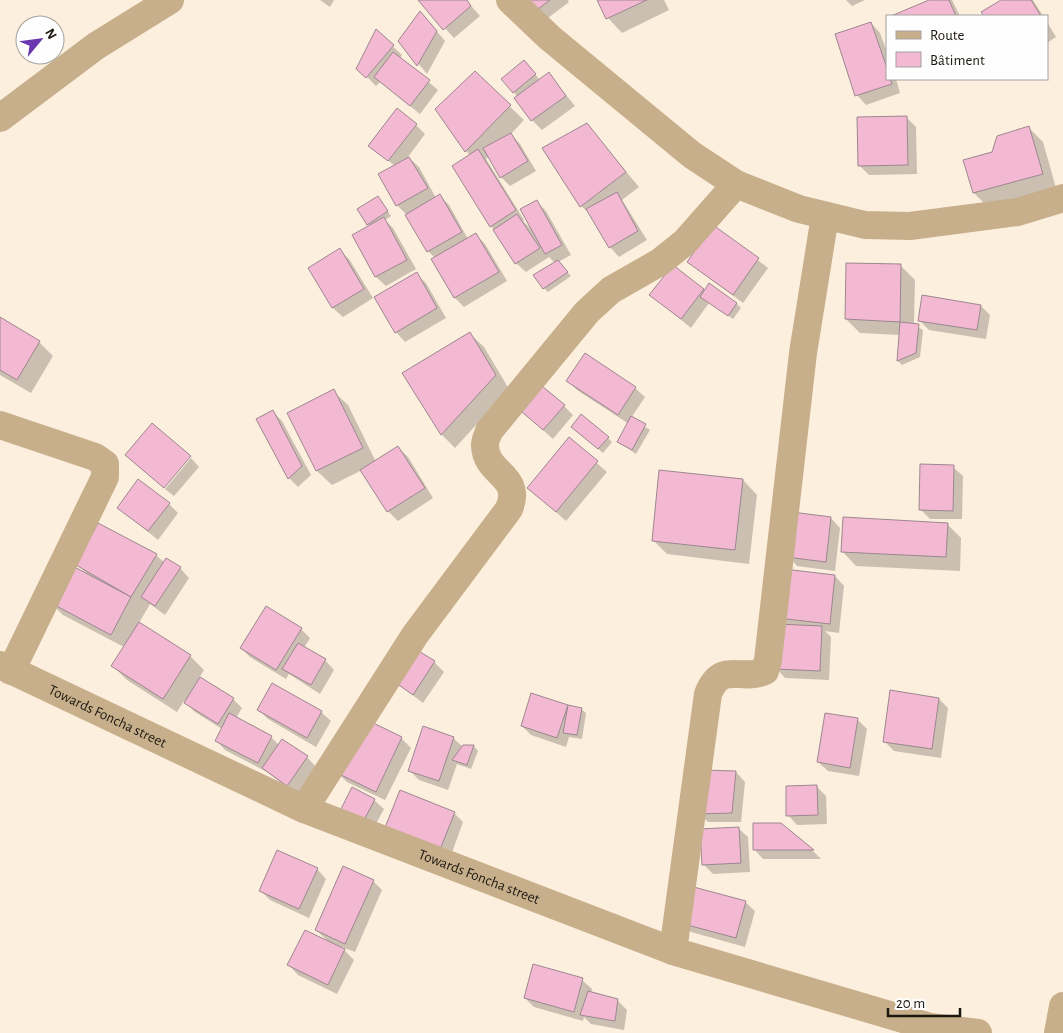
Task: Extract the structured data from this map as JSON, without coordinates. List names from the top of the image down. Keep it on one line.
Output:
{"streets":{"street":["Towards Foncha street"]},"legend":["Route","Bâtiment"],"scale_bar":"20 m","north":"top right"}
